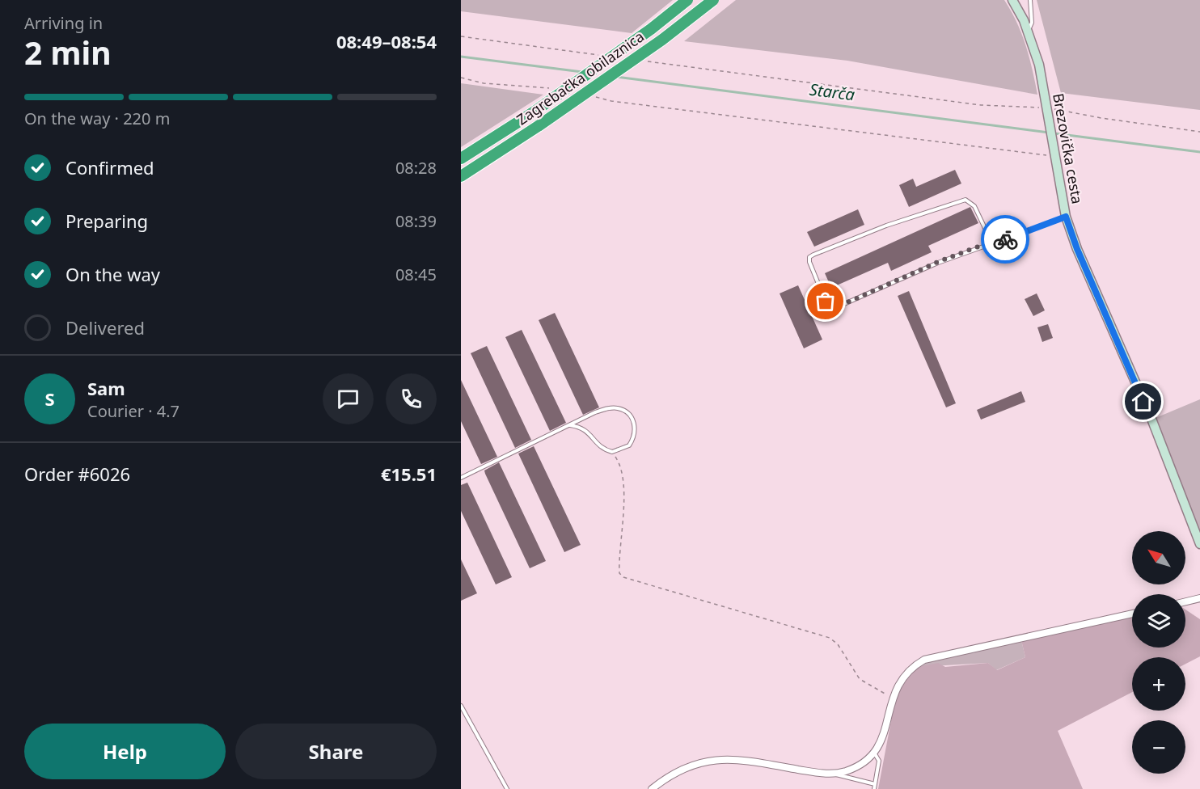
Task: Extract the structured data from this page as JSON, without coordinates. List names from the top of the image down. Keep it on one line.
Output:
{"streets":{"highway":["Zagrebačka obilaznica"],"main road":["Brezovička cesta"]},"water":["Starča"],"north":"top left","page":{"heading":["2 min","Arriving in","08:49–08:54"],"panel":["Sam","Courier · 4.7","Order #6026","€15.51"],"bar":"On the way · 220 m","list":[["Confirmed","08:28"],["Preparing","08:39"],["On the way","08:45"],"Delivered"],"round":"S","map_buttons":["+","−"],"buttons":["Help","Share"]}}
